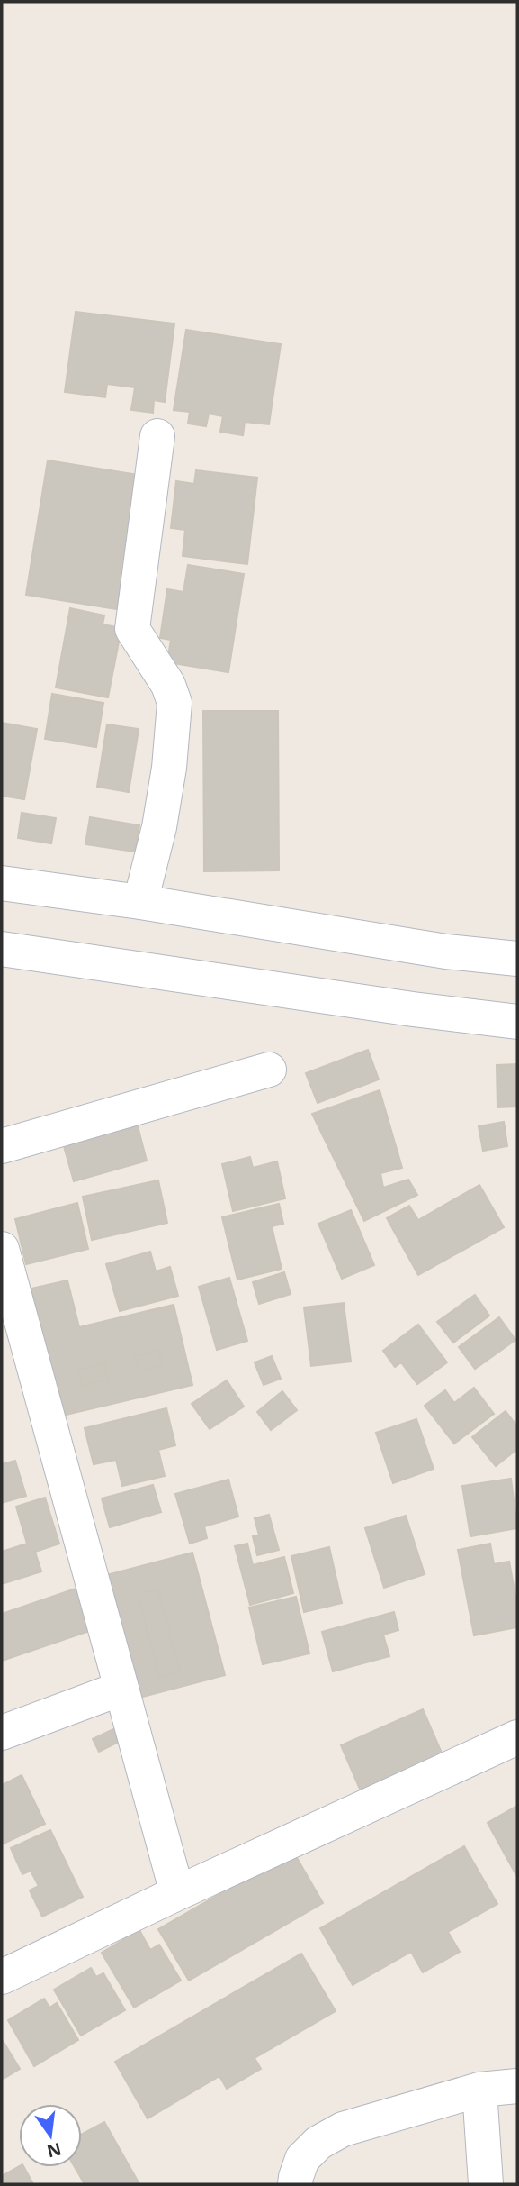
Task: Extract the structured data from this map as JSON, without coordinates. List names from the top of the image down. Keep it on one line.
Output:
{"north":"bottom"}
